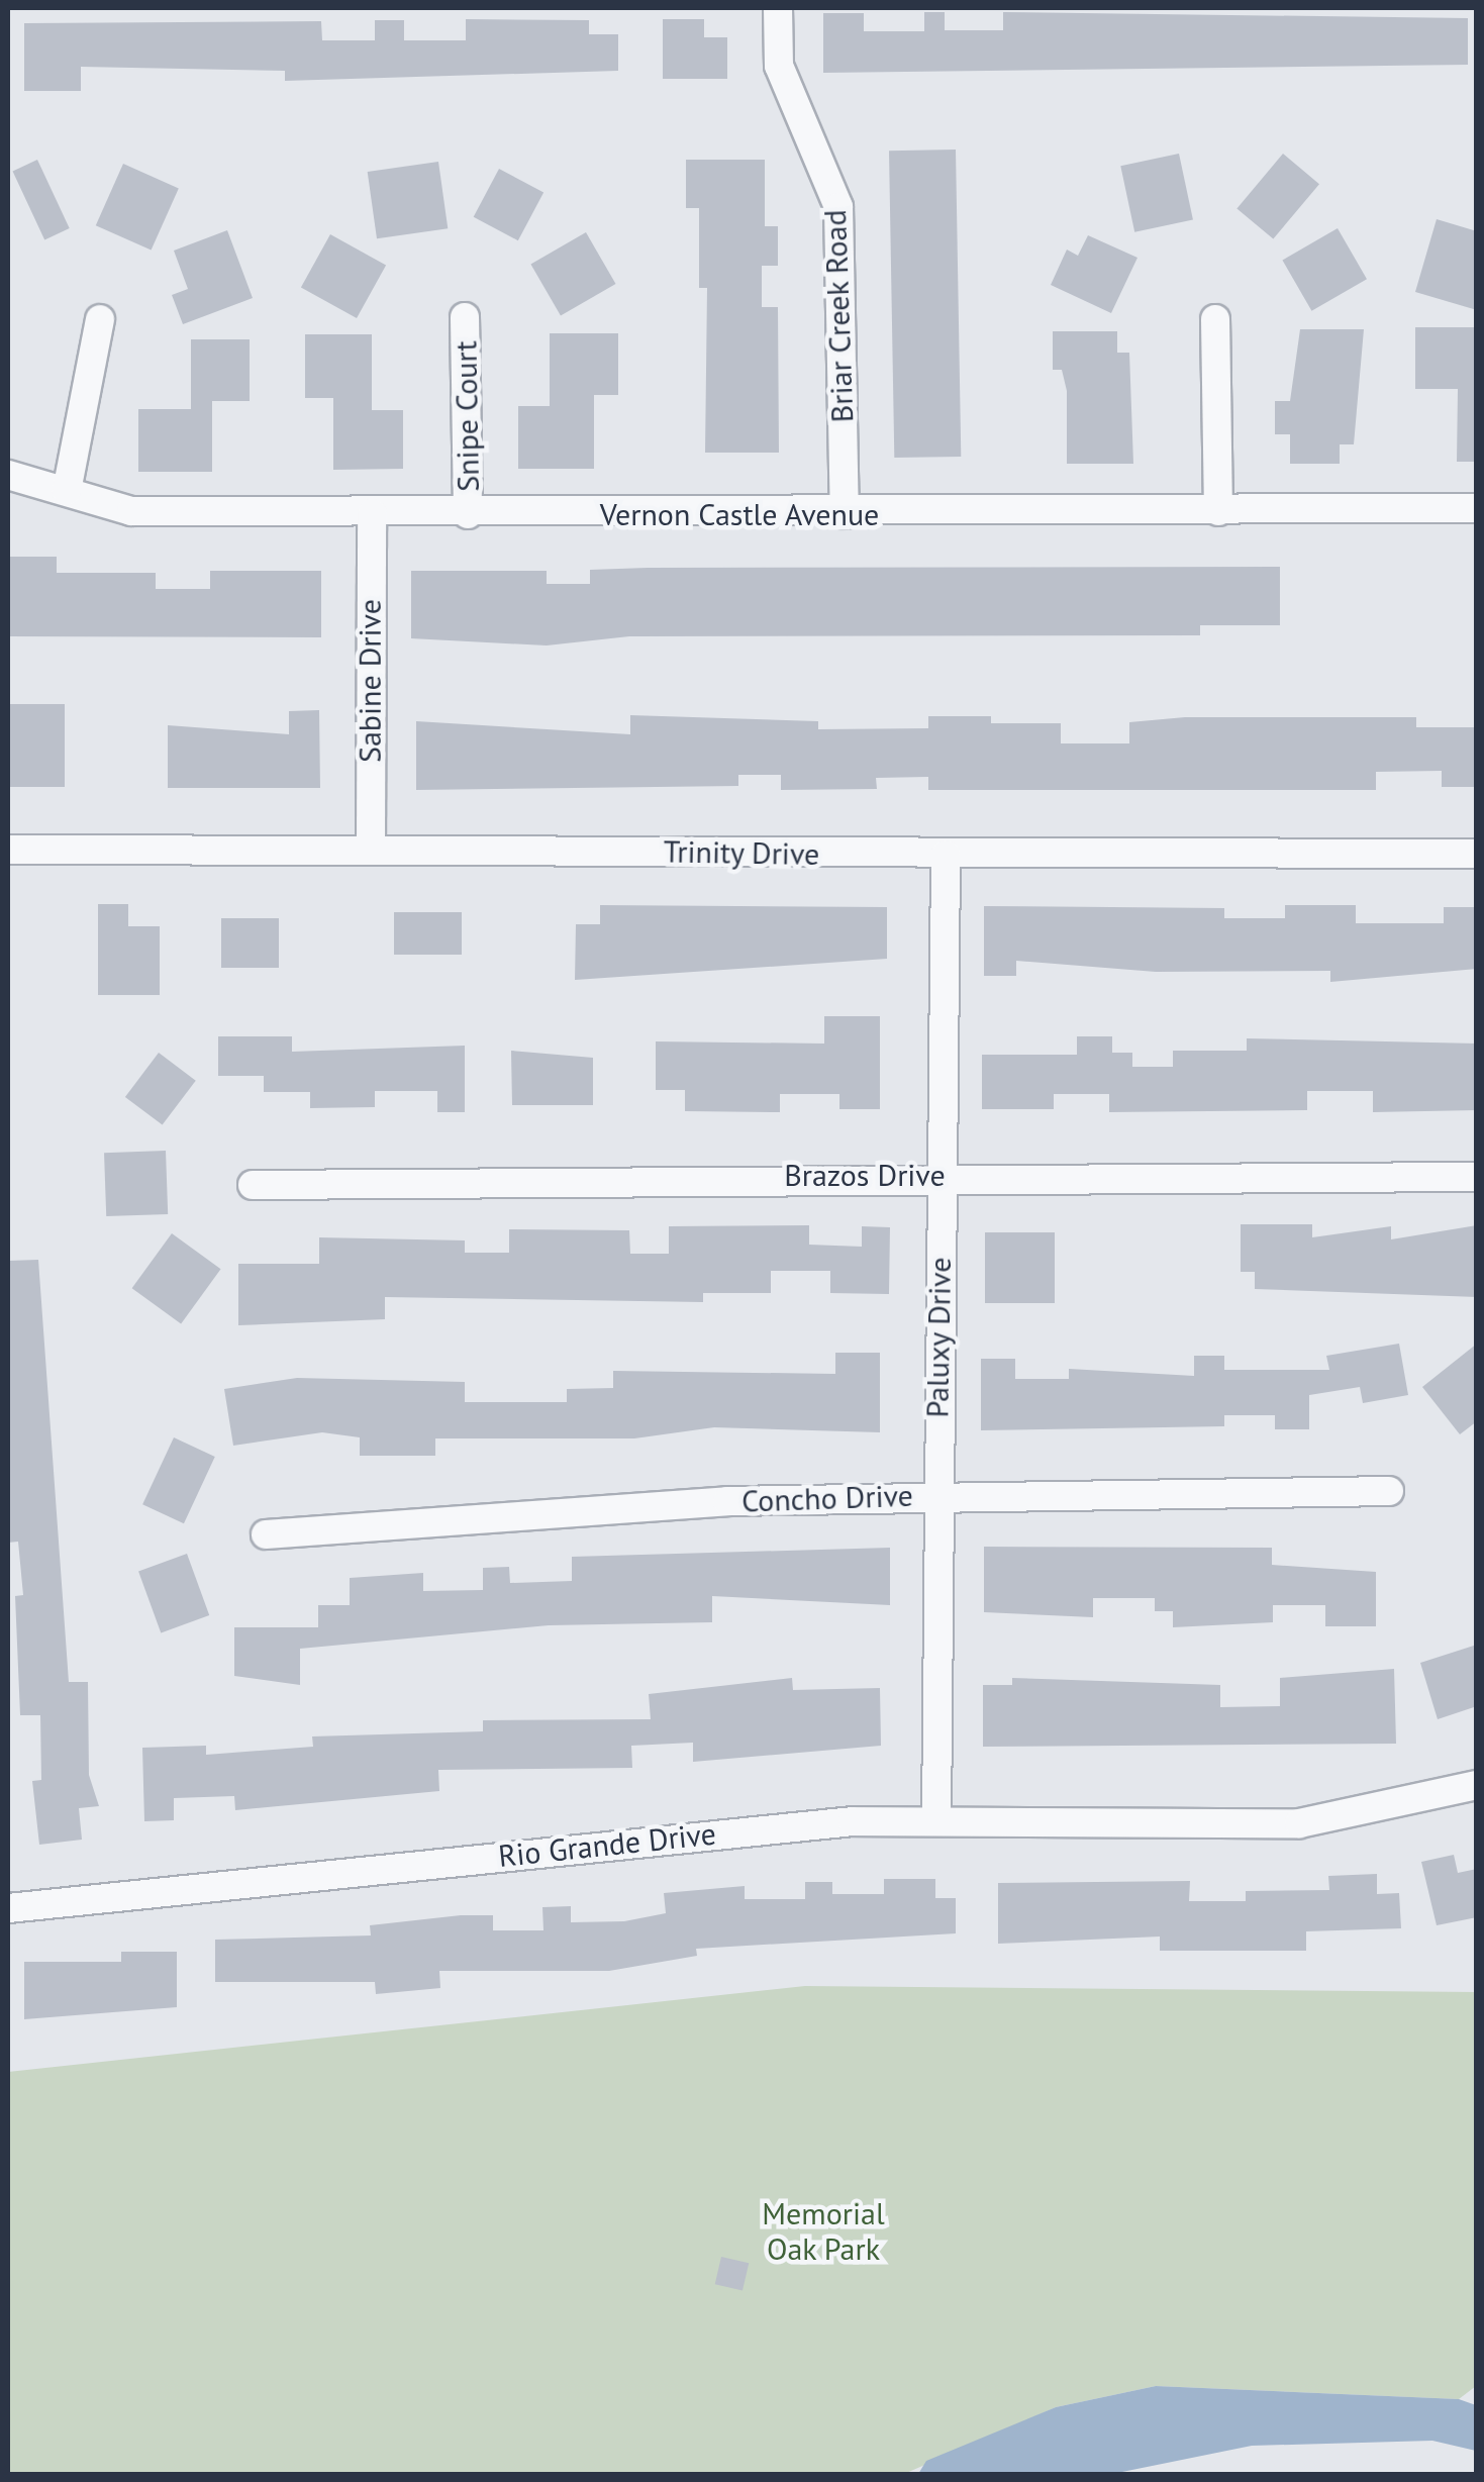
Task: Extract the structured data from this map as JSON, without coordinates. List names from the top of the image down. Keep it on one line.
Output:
{"streets":{"street":["Briar Creek Road","Snipe Court","Vernon Castle Avenue","Sabine Drive","Trinity Drive","Brazos Drive","Paluxy Drive","Concho Drive","Rio Grande Drive"]},"crossings":[["Briar Creek Road","Vernon Castle Avenue"],["Snipe Court","Vernon Castle Avenue"],["Vernon Castle Avenue","Sabine Drive"],["Sabine Drive","Trinity Drive"],["Trinity Drive","Paluxy Drive"],["Brazos Drive","Paluxy Drive"],["Paluxy Drive","Concho Drive"],["Paluxy Drive","Rio Grande Drive"]],"parks":["Memorial Oak Park"]}
